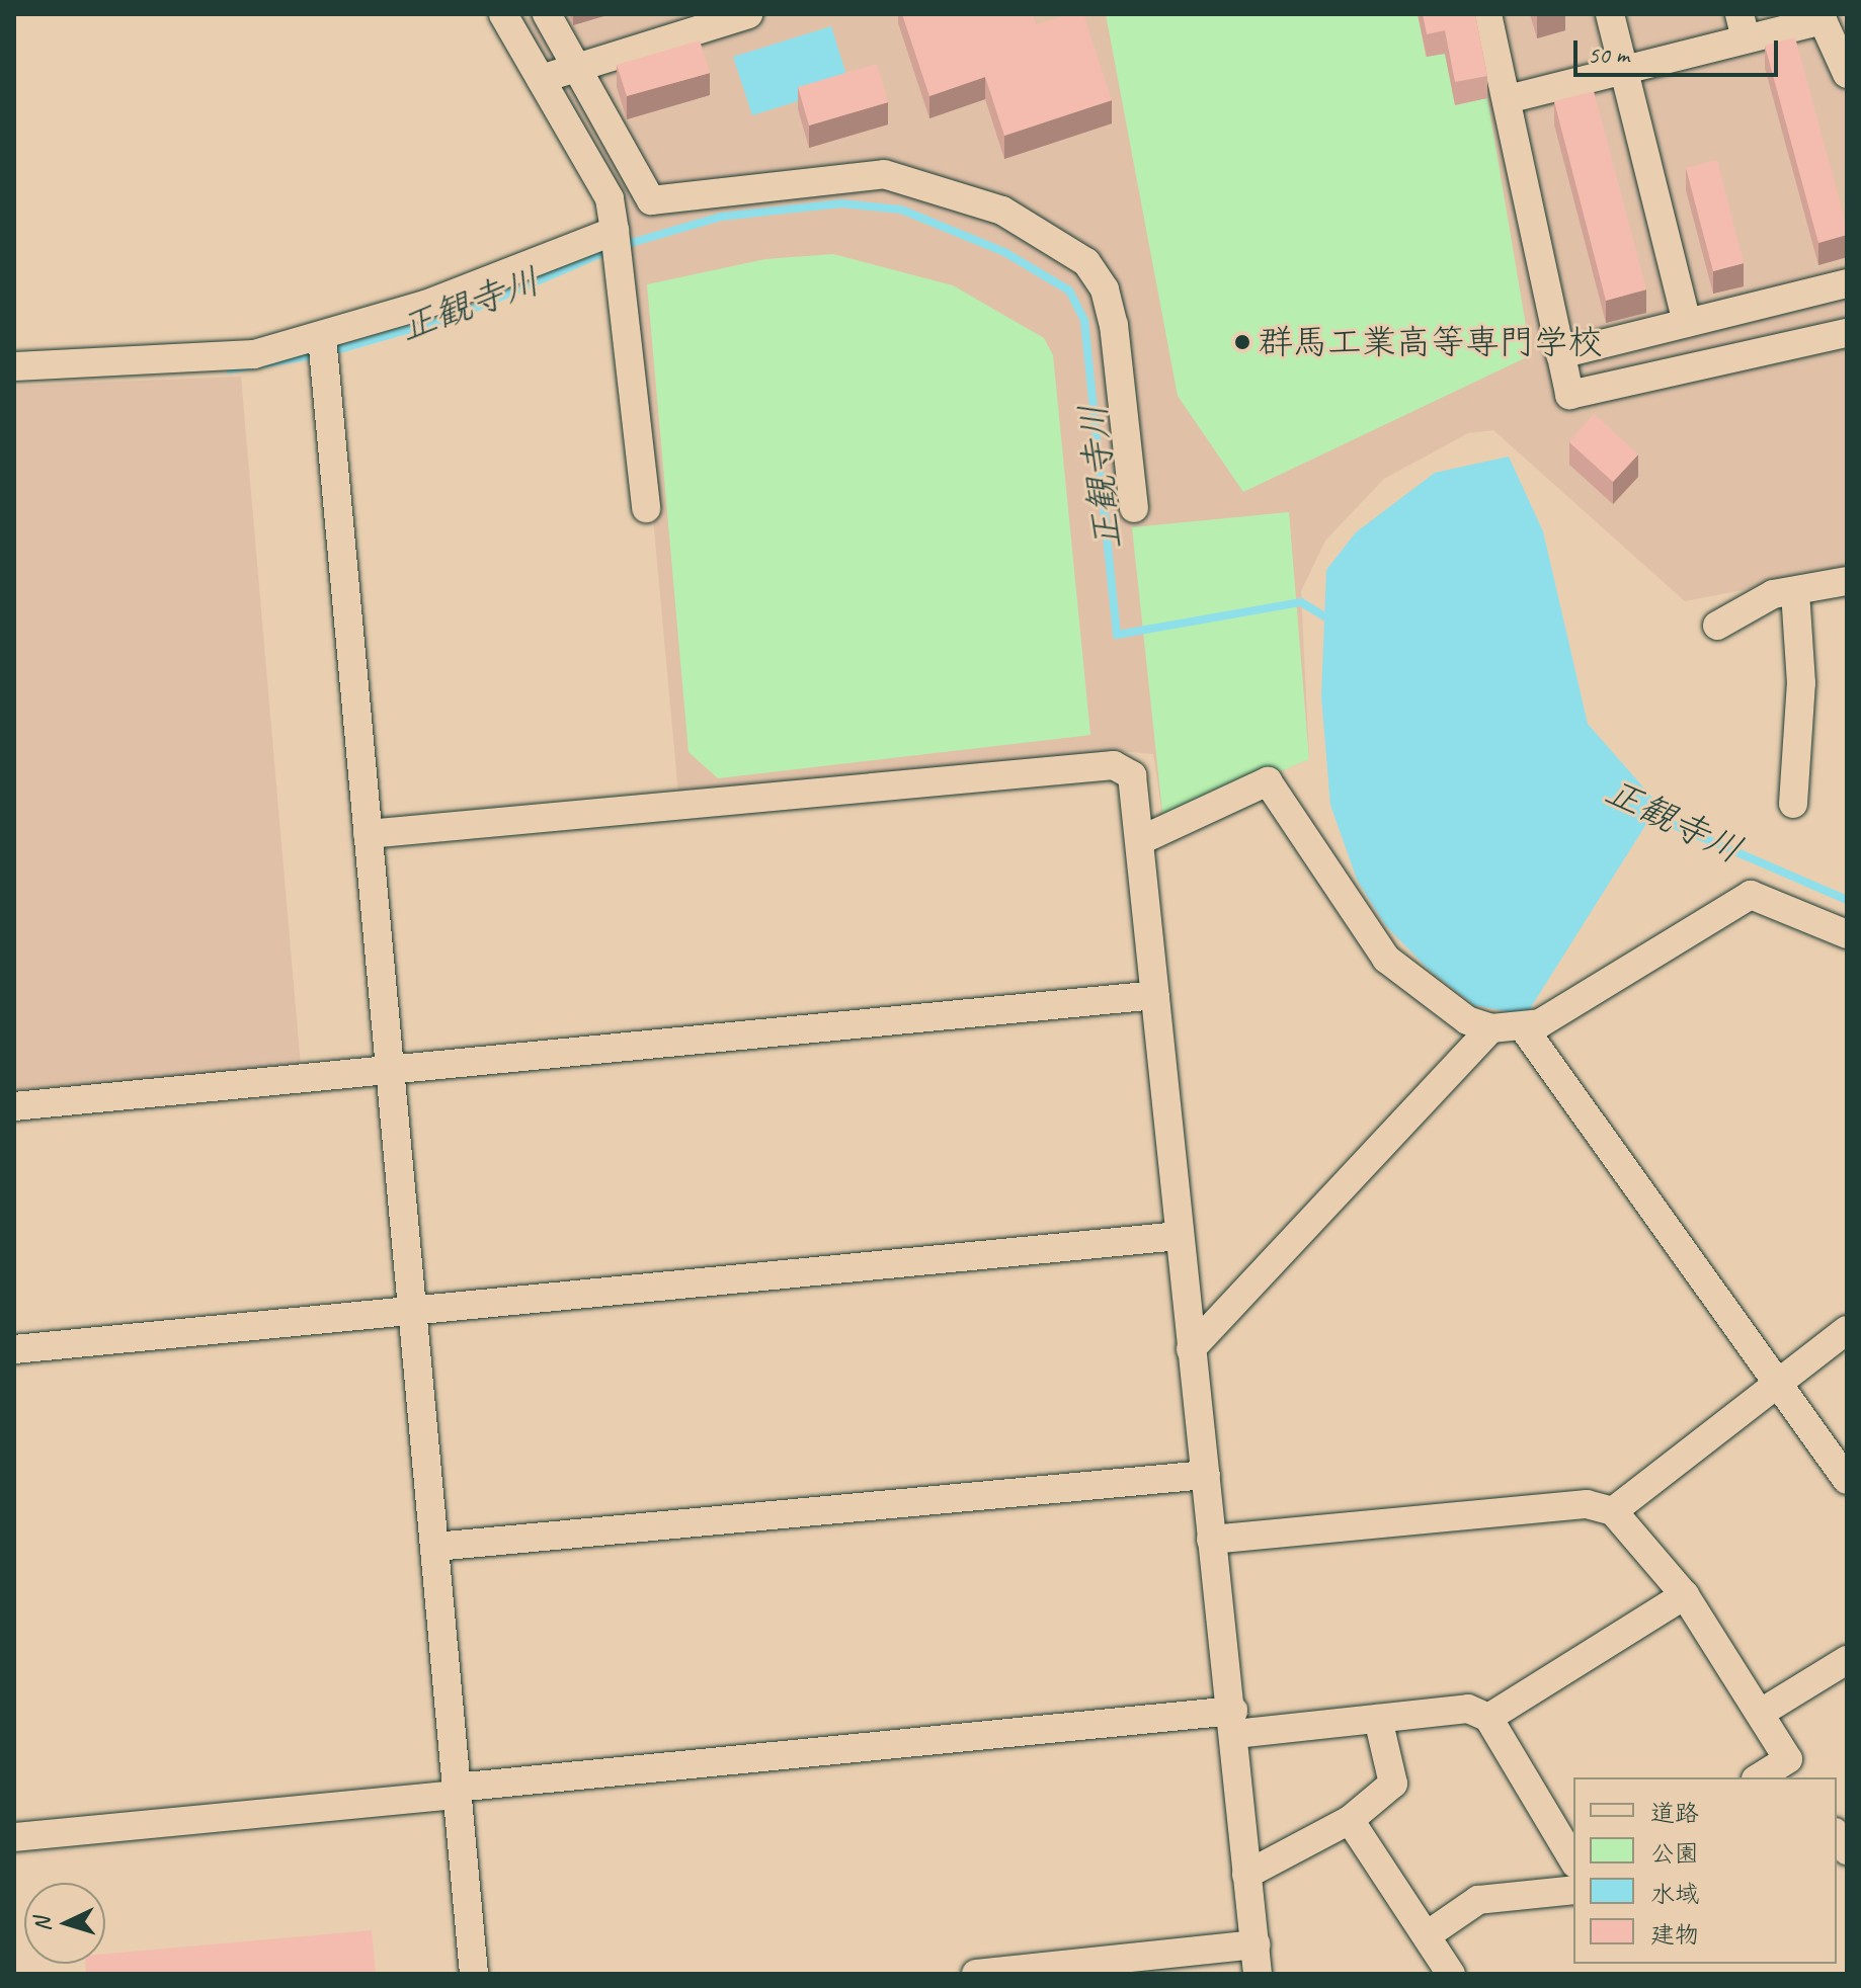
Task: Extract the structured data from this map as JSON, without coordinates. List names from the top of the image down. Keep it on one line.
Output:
{"water":["正観寺川"],"places":["群馬工業高等専門学校"],"legend":["道路","公園","水域","建物"],"scale_bar":"50 m","north":"left"}
